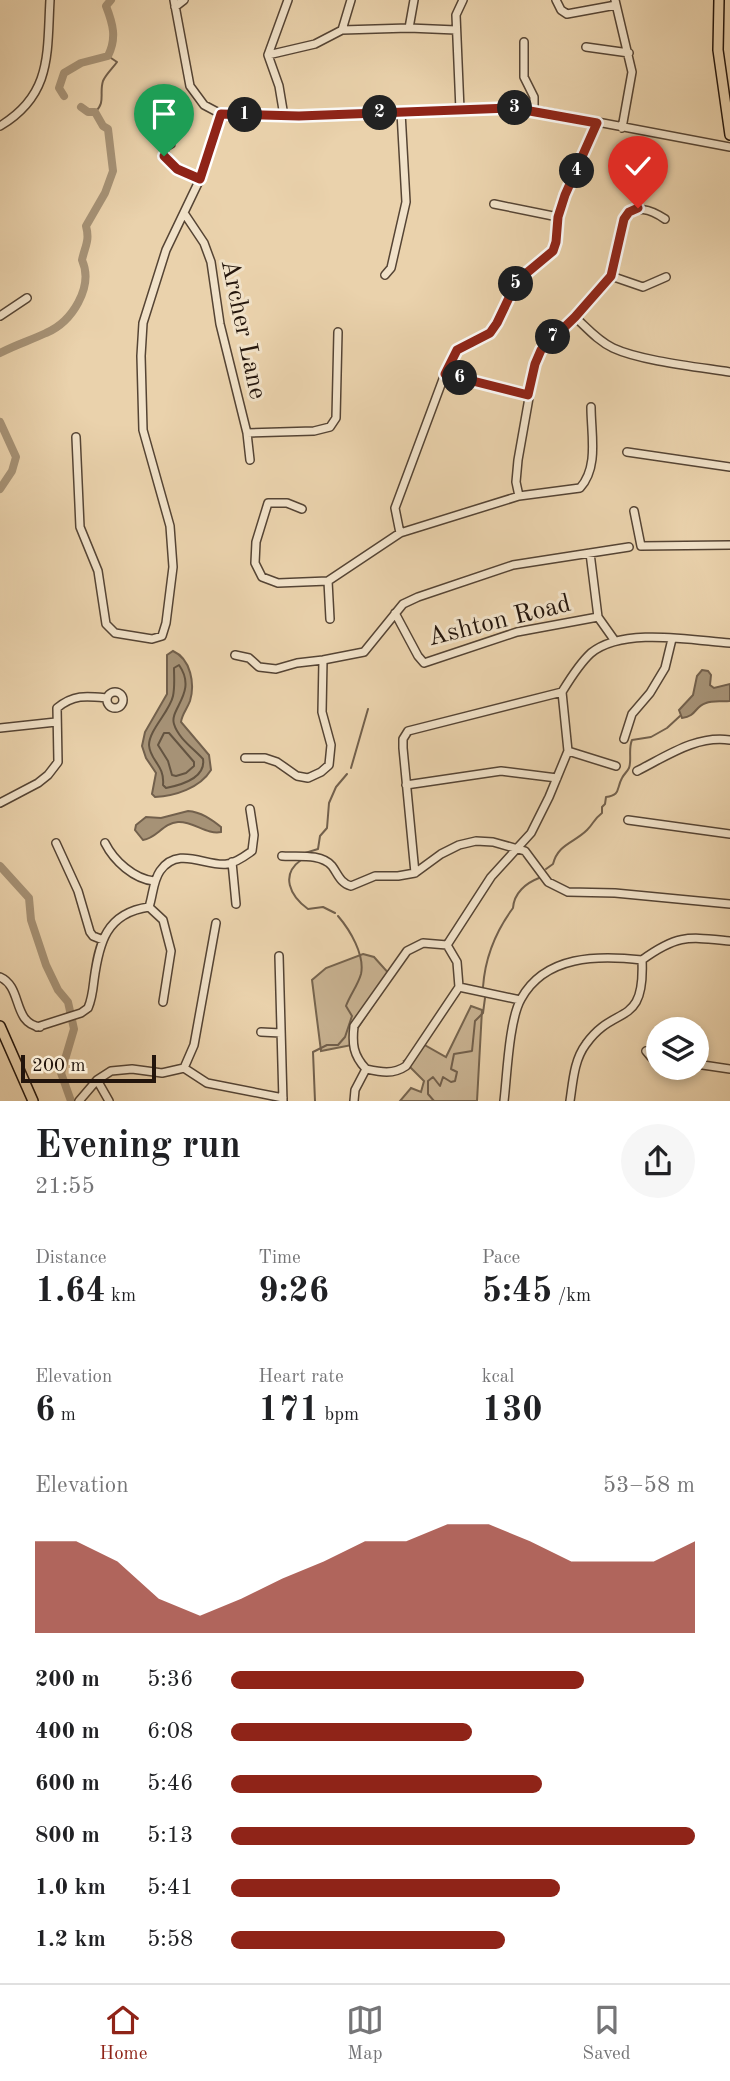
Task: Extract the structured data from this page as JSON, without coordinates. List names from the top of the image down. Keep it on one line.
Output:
{"streets":{"street":["Archer Lane","Ashton Road"]},"scale_bar":"200 m","page":{"pins":["3","2","1","4","5","7","6"],"scale":"200 m","heading":["Evening run","21:55"],"stats":[["Distance","1.64 km"],["Time","9:26"],["Pace","5:45 /km"],["Elevation","6 m"],["Heart rate","171 bpm"],["kcal","130"]],"chart":["Elevation","53–58 m"],"list":[{"name":"200 m","note":"5:36"},{"name":"400 m","note":"6:08"},{"name":"600 m","note":"5:46"},{"name":"800 m","note":"5:13"},{"name":"1.0 km","note":"5:41"},{"name":"1.2 km","note":"5:58"}],"tabs":["Home","Map","Saved"]}}
